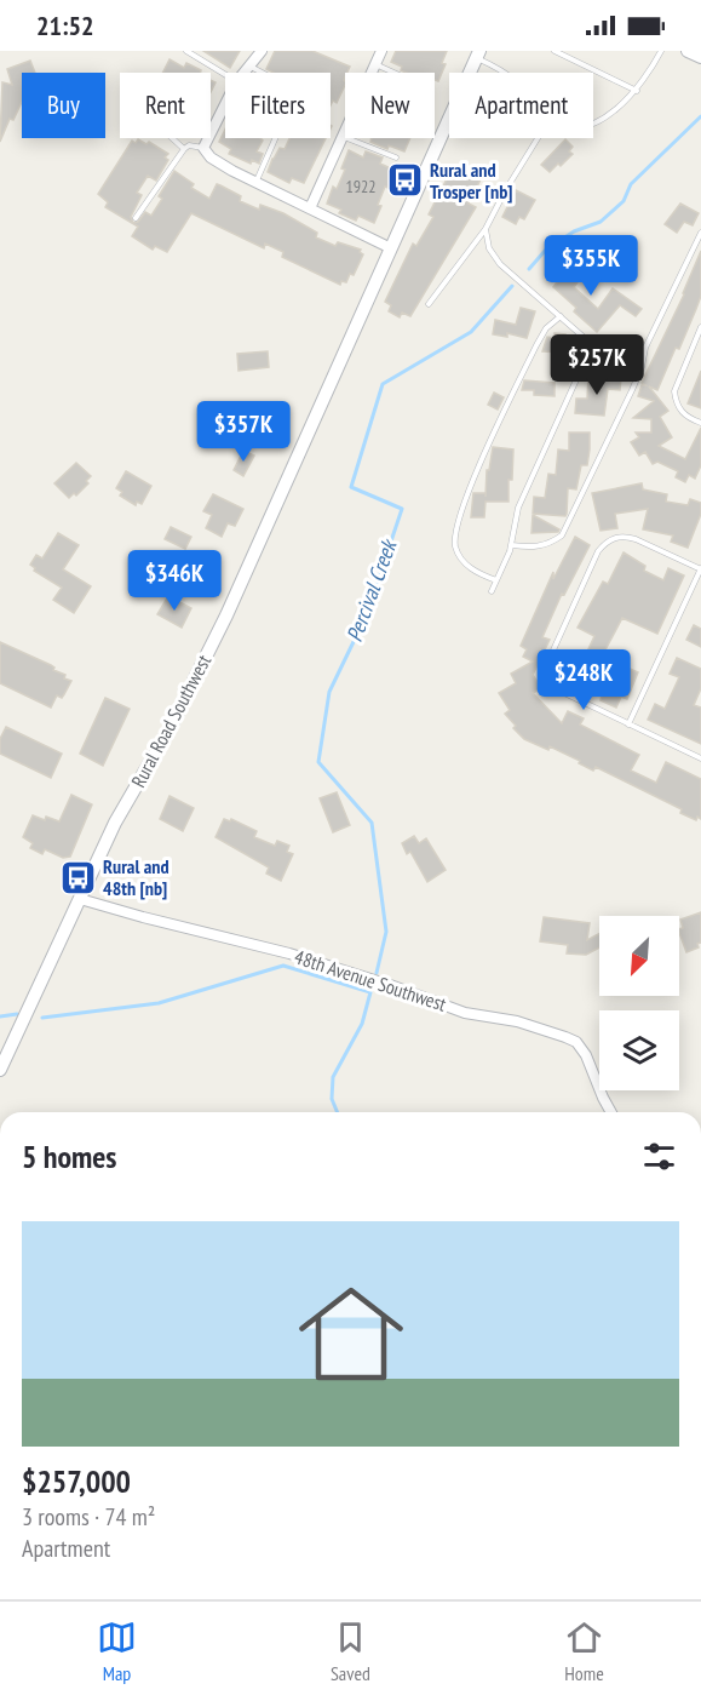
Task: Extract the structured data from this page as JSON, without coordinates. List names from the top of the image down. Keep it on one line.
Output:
{"streets":{"street":["Rural Road Southwest","48th Avenue Southwest"]},"crossings":[["Rural Road Southwest","48th Avenue Southwest"]],"water":["Percival Creek"],"places":{"bus stop":["Rural and Trosper [nb]","Rural and 48th [nb]"]},"house_numbers":["1922"],"north":"bottom left","page":{"status":"21:52","chip":["Buy","Rent","Filters","New","Apartment"],"price":["$355K","$257K","$357K","$346K","$248K"],"heading":"5 homes","list":[{"name":"$257,000","note":"3 rooms · 74 m² · Apartment"}],"tabs":["Map","Saved","Home"]}}
